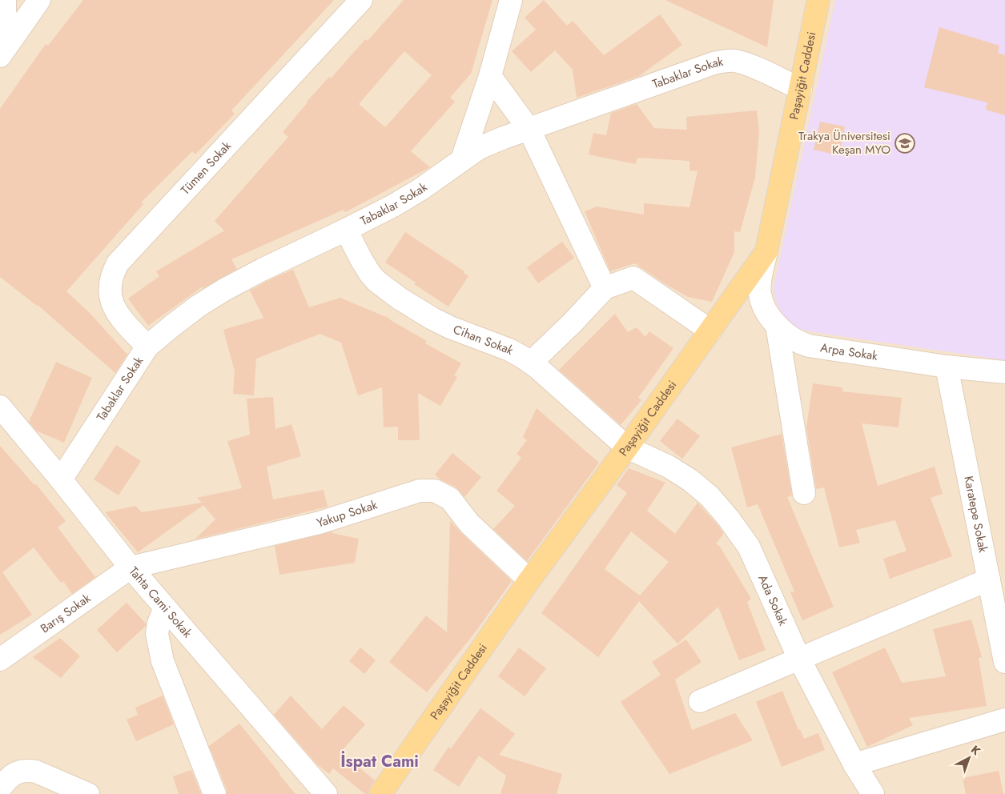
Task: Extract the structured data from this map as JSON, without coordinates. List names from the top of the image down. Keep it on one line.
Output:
{"streets":{"main road":["Paşayiğit Caddesi"],"street":["Tabaklar Sokak","Tümen Sokak","Cihan Sokak","Arpa Sokak","Yakup Sokak","Karatepe Sokak","Ada Sokak","Tahta Cami Sokak","Barış Sokak"]},"crossings":[["Tabaklar Sokak","Paşayiğit Caddesi"],["Tabaklar Sokak","Tümen Sokak"],["Tabaklar Sokak","Cihan Sokak"],["Tabaklar Sokak","Tahta Cami Sokak"],["Paşayiğit Caddesi","Cihan Sokak"],["Paşayiğit Caddesi","Arpa Sokak"],["Paşayiğit Caddesi","Yakup Sokak"],["Paşayiğit Caddesi","Ada Sokak"],["Cihan Sokak","Ada Sokak"],["Arpa Sokak","Karatepe Sokak"],["Yakup Sokak","Tahta Cami Sokak"],["Yakup Sokak","Barış Sokak"],["Tahta Cami Sokak","Barış Sokak"]],"districts":["İspat Cami"],"places":{"school or university":["Trakya Üniversitesi Keşan MYO"]},"north":"top right"}
